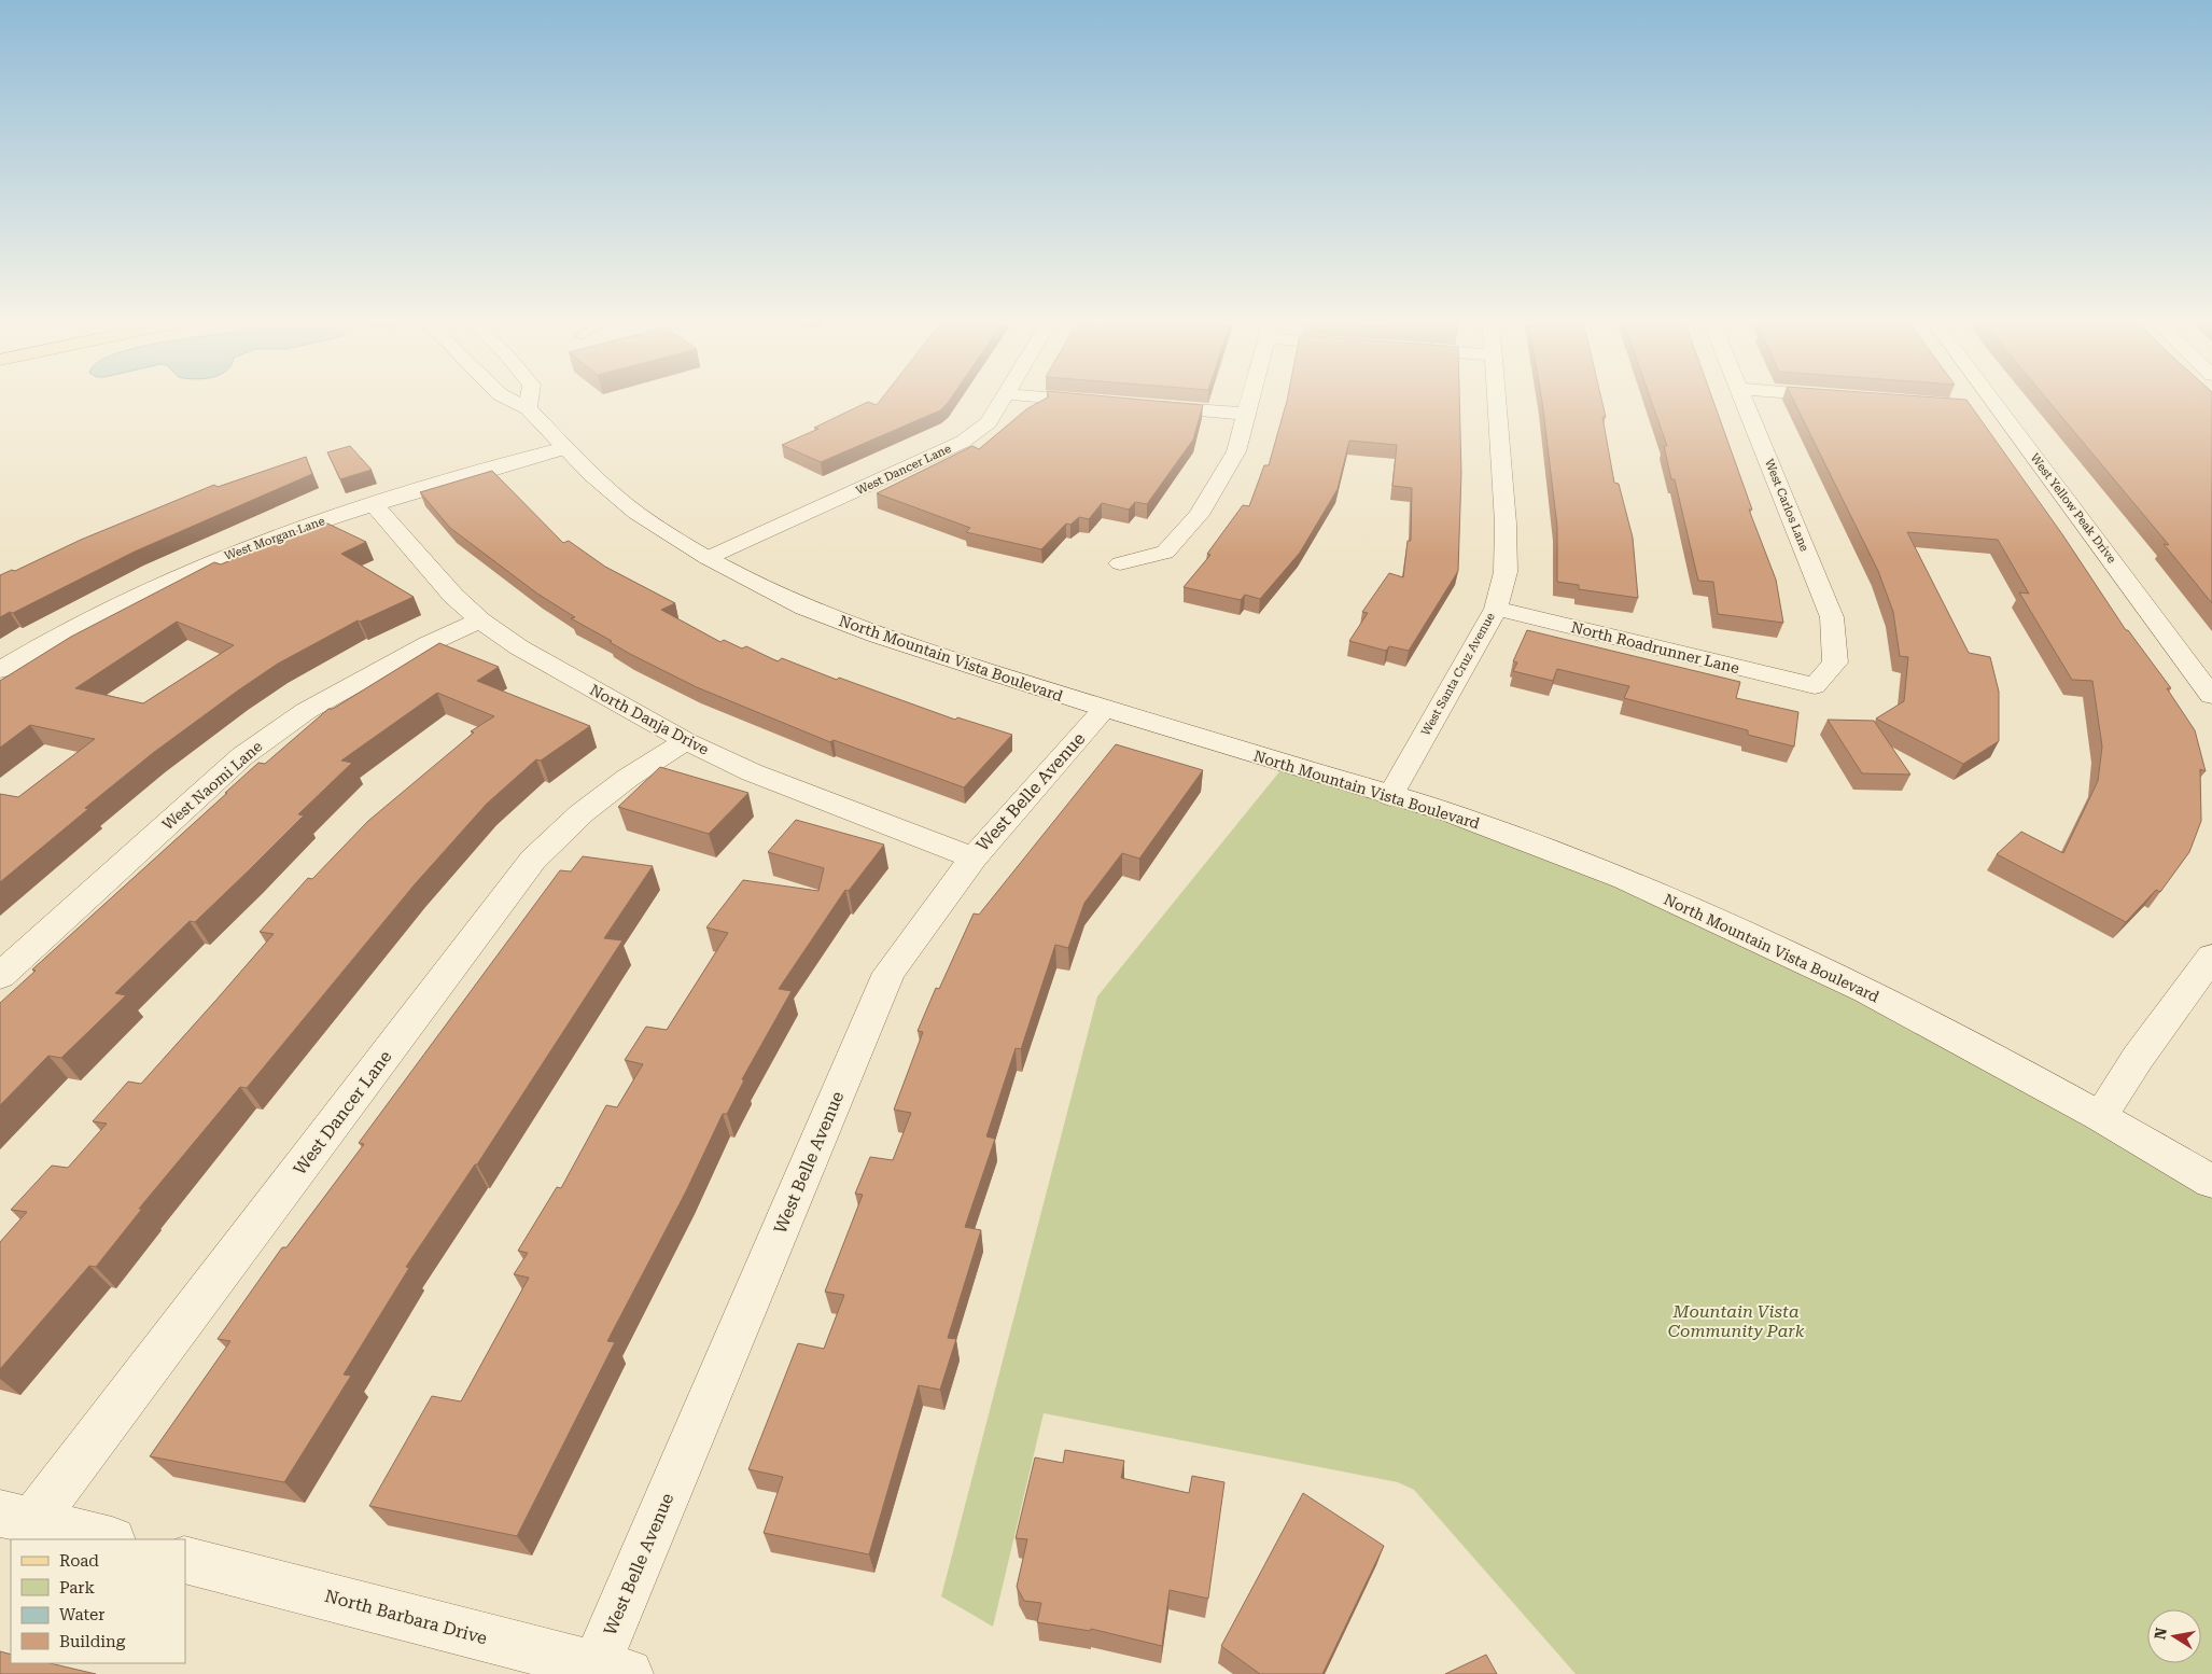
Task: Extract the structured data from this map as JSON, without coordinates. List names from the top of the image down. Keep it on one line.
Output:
{"streets":{"street":["West Dancer Lane","West Carlos Lane","West Yellow Peak Drive","West Morgan Lane","North Roadrunner Lane","North Mountain Vista Boulevard","West Santa Cruz Avenue","North Danja Drive","West Naomi Lane","West Belle Avenue","North Barbara Drive"]},"crossings":[["West Dancer Lane","North Mountain Vista Boulevard"],["West Dancer Lane","North Danja Drive"],["West Carlos Lane","North Roadrunner Lane"],["West Morgan Lane","North Mountain Vista Boulevard"],["West Morgan Lane","North Danja Drive"],["North Roadrunner Lane","West Santa Cruz Avenue"],["North Mountain Vista Boulevard","West Santa Cruz Avenue"],["North Mountain Vista Boulevard","West Belle Avenue"],["North Danja Drive","West Naomi Lane"],["North Danja Drive","West Belle Avenue"],["West Belle Avenue","North Barbara Drive"]],"parks":["Mountain Vista Community Park"],"legend":["Road","Park","Water","Building"],"north":"left"}
